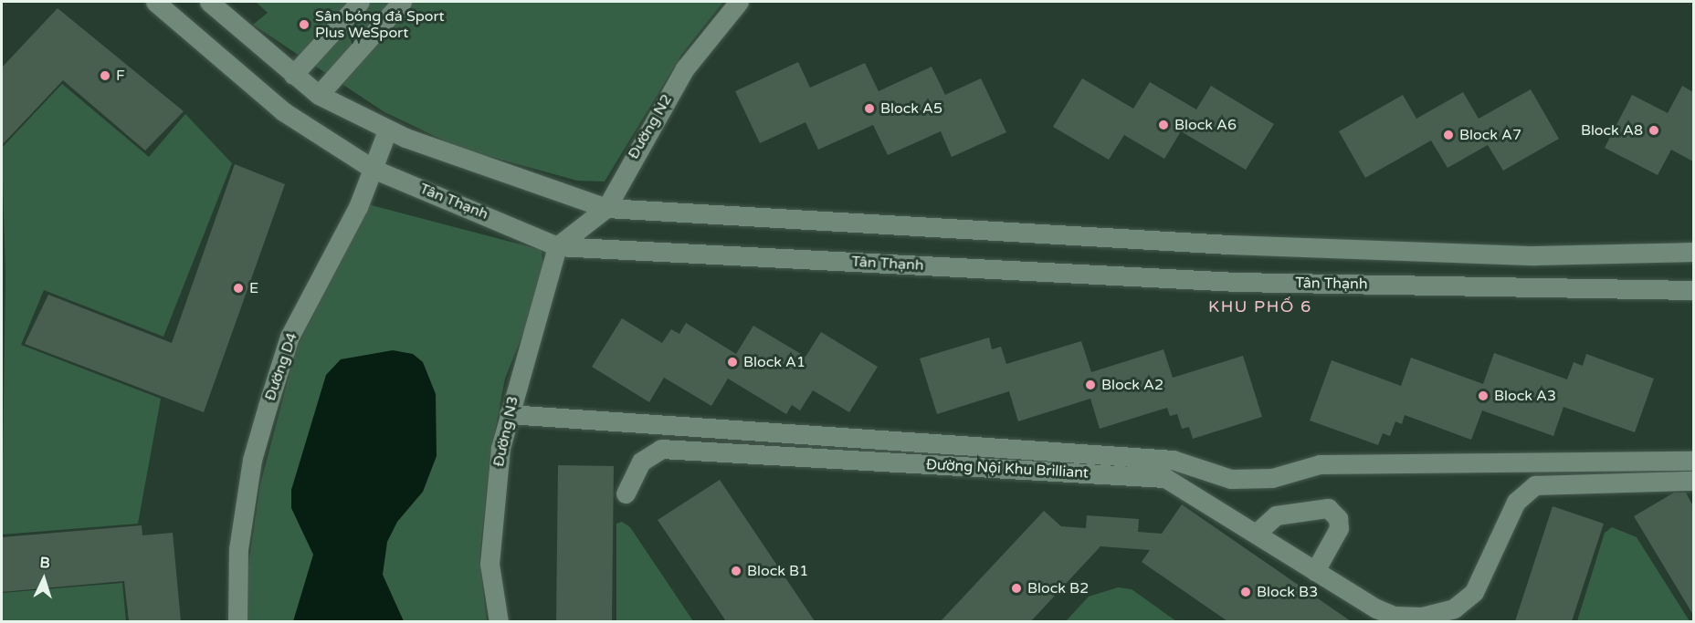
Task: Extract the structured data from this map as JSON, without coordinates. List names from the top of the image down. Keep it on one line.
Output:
{"streets":{"street":["Đường N2","Tân Thạnh","Đường D4","Đường N3","Đường Nội Khu Brilliant"]},"crossings":[["Đường N2","Tân Thạnh"],["Đường N2","Đường N3"],["Tân Thạnh","Đường D4"],["Tân Thạnh","Đường N3"]],"districts":["KHU PHỐ 6"],"places":["Sân bóng đá Sport Plus WeSport","F","Block A5","Block A6","Block A8","Block A7","E","Block A1","Block A2","Block A3","Block B1","Block B2","Block B3"],"north":"top"}
